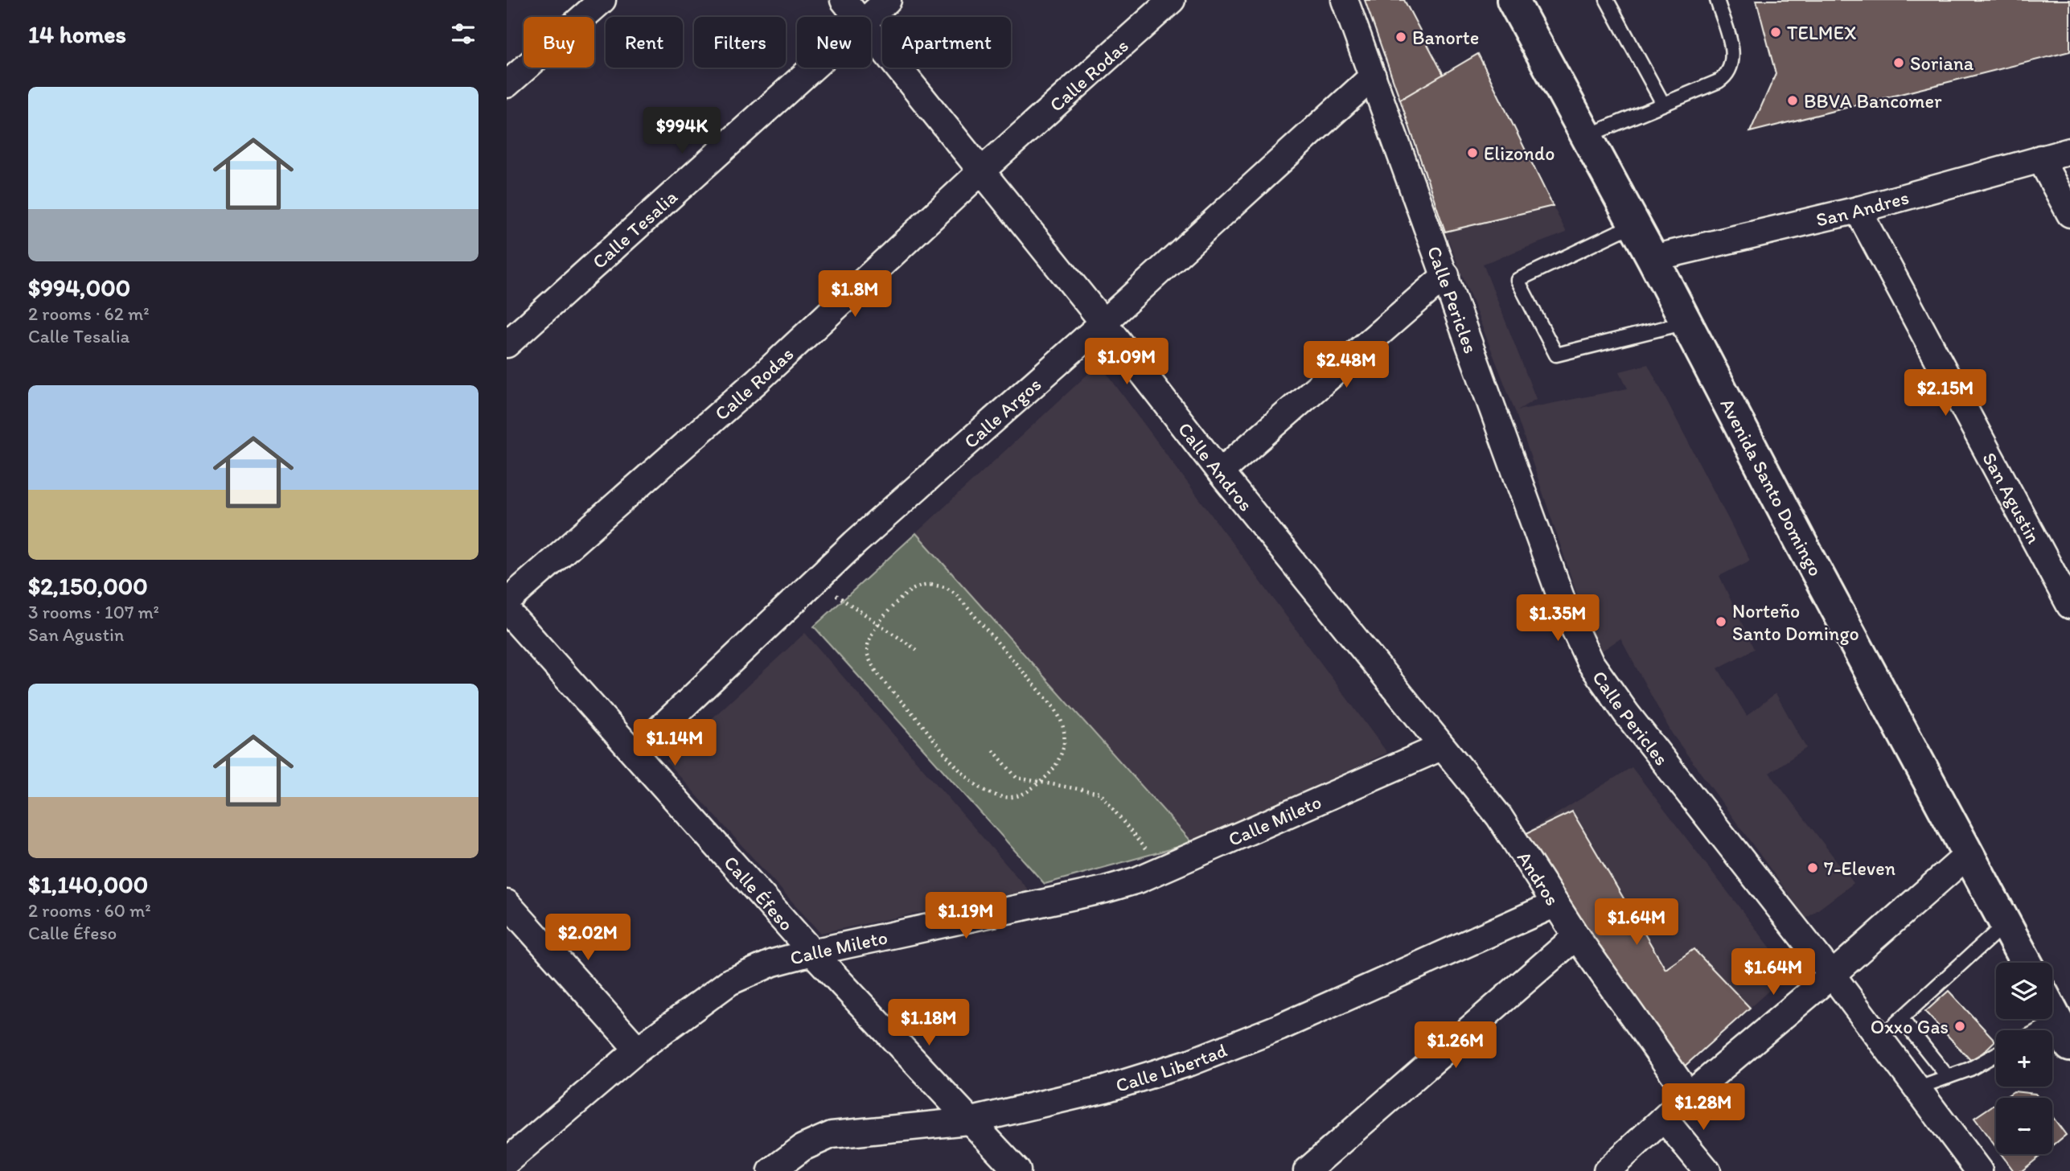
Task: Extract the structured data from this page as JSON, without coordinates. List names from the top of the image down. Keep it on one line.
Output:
{"streets":{"main road":["Avenida Santo Domingo"],"street":["Calle Rodas","San Andres","Calle Tesalia","Calle Pericles","Calle Argos","Calle Andros","San Agustin","Calle Mileto","Andros","Calle Éfeso","Calle Libertad"]},"crossings":[["Calle Rodas","Calle Andros"],["San Andres","Avenida Santo Domingo"],["San Andres","San Agustin"],["Calle Pericles","Calle Argos"],["Calle Argos","Calle Andros"],["Calle Argos","Calle Éfeso"],["Calle Andros","Calle Mileto"],["Calle Andros","Andros"],["Calle Mileto","Andros"],["Calle Mileto","Calle Éfeso"],["Andros","Calle Libertad"],["Calle Éfeso","Calle Libertad"]],"places":["TELMEX","Banorte","Soriana","BBVA Bancomer","Elizondo","Norteño Santo Domingo","7-Eleven","Oxxo Gas"],"page":{"heading":"14 homes","chip":["Buy","Rent","Filters","New","Apartment"],"list":[{"name":"$994,000","note":"2 rooms · 62 m² · Calle Tesalia"},{"name":"$2,150,000","note":"3 rooms · 107 m² · San Agustin"},{"name":"$1,140,000","note":"2 rooms · 60 m² · Calle Éfeso"}],"price":["$994K","$1.8M","$1.09M","$2.48M","$2.15M","$1.35M","$1.14M","$1.19M","$1.64M","$2.02M","$1.64M","$1.18M","$1.26M","$1.28M"],"map_buttons":["+","−"]}}
